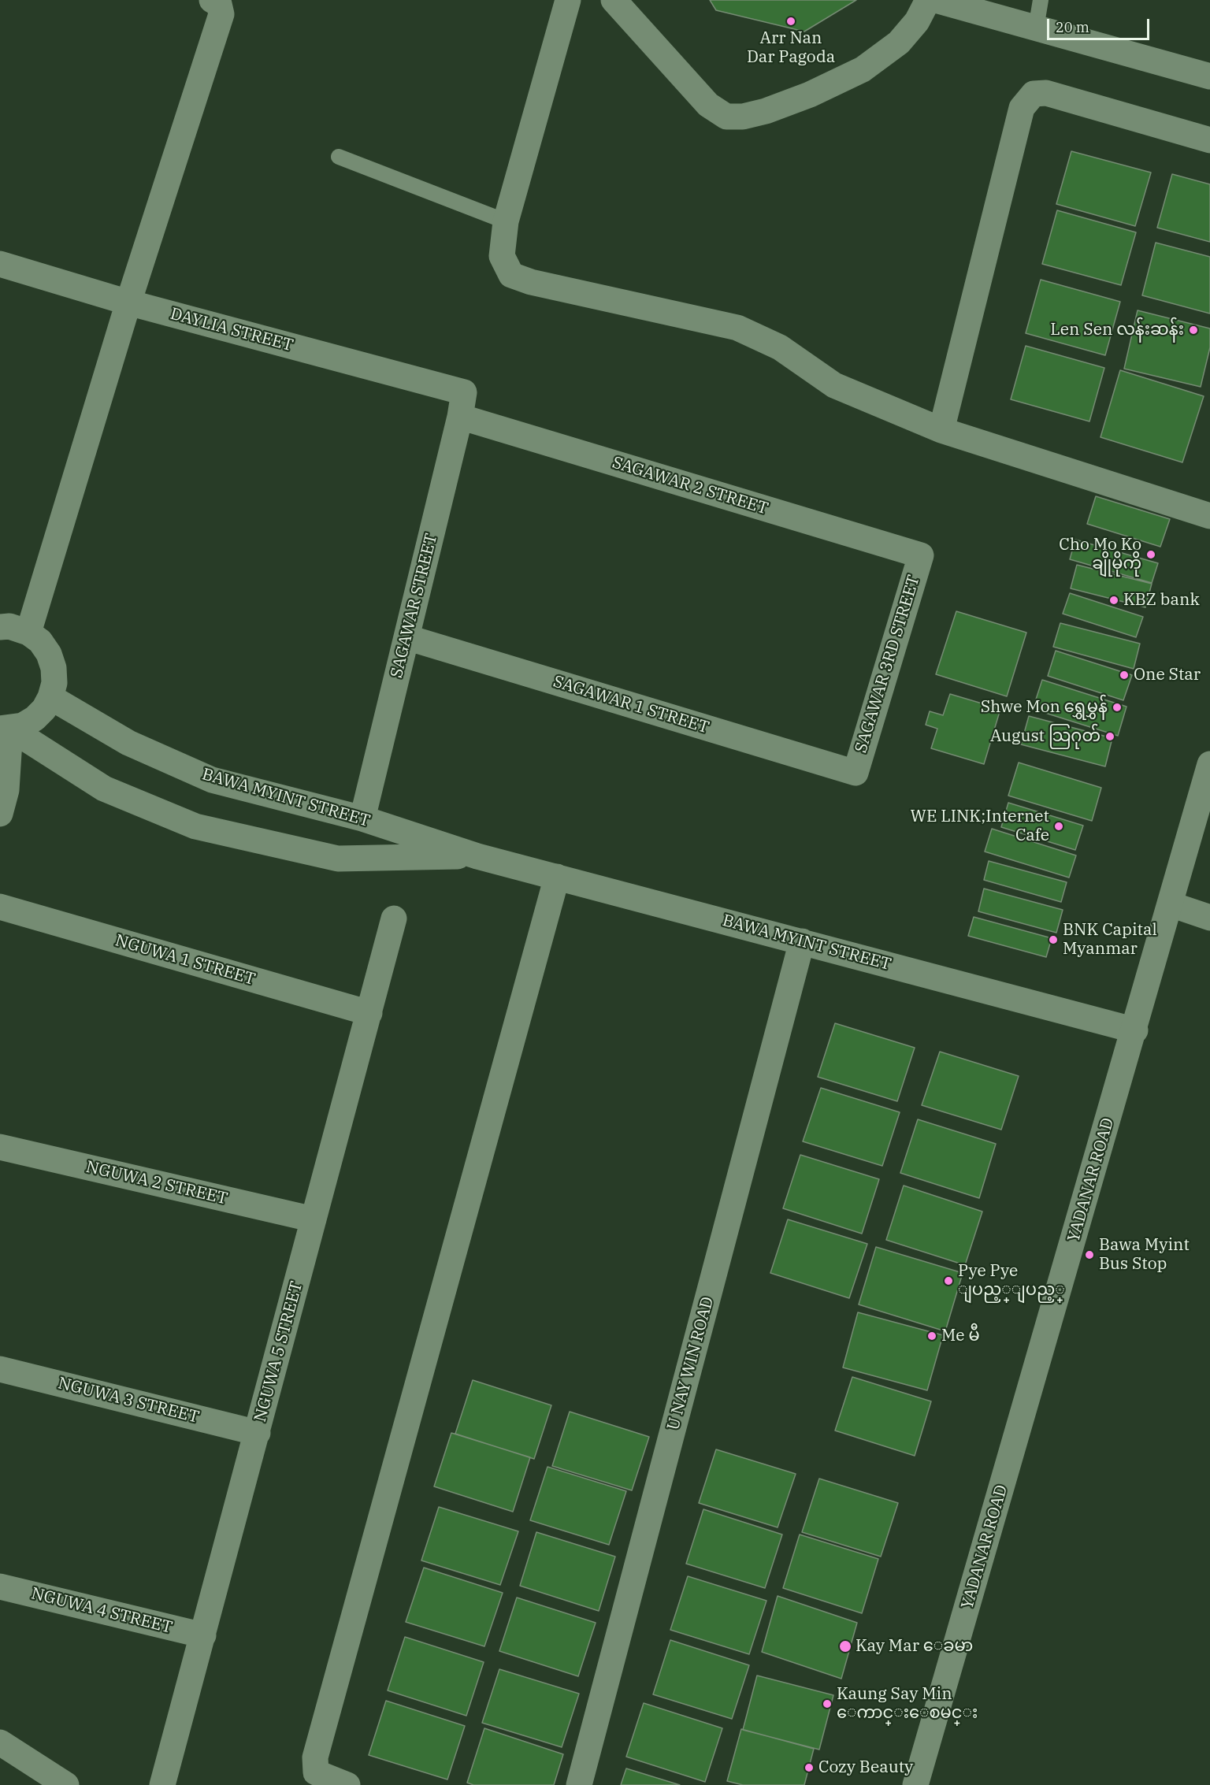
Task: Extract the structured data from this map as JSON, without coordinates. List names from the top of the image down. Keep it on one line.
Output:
{"streets":{"street":["DAYLIA STREET","SAGAWAR 2 STREET","SAGAWAR STREET","SAGAWAR 3RD STREET","SAGAWAR 1 STREET","BAWA MYINT STREET","NGUWA 1 STREET","YADANAR ROAD","NGUWA 2 STREET","NGUWA 5 STREET","U NAY WIN ROAD","NGUWA 3 STREET","NGUWA 4 STREET"]},"crossings":[["DAYLIA STREET","SAGAWAR 2 STREET"],["DAYLIA STREET","SAGAWAR STREET"],["SAGAWAR 2 STREET","SAGAWAR STREET"],["SAGAWAR 2 STREET","SAGAWAR 3RD STREET"],["SAGAWAR STREET","SAGAWAR 1 STREET"],["SAGAWAR STREET","BAWA MYINT STREET"],["SAGAWAR 3RD STREET","SAGAWAR 1 STREET"],["BAWA MYINT STREET","YADANAR ROAD"],["BAWA MYINT STREET","U NAY WIN ROAD"],["NGUWA 1 STREET","NGUWA 5 STREET"],["NGUWA 2 STREET","NGUWA 5 STREET"],["NGUWA 5 STREET","NGUWA 3 STREET"],["NGUWA 5 STREET","NGUWA 4 STREET"]],"places":["Arr Nan Dar Pagoda","Len Sen လန်းဆန်း","Cho Mo Ko ချိုမိုကို","KBZ bank","One Star","Shwe Mon ရွှေမွှန်","August သြဂုတ်","WE LINK;Internet Cafe","BNK Capital Myanmar","Bawa Myint Bus Stop","Pye Pye ျပည့္ျပည့္","Me မီ","Kay Mar ေခမာ","Kaung Say Min ေကာင္းေစမင္း","Cozy Beauty"],"scale_bar":"20 m"}
